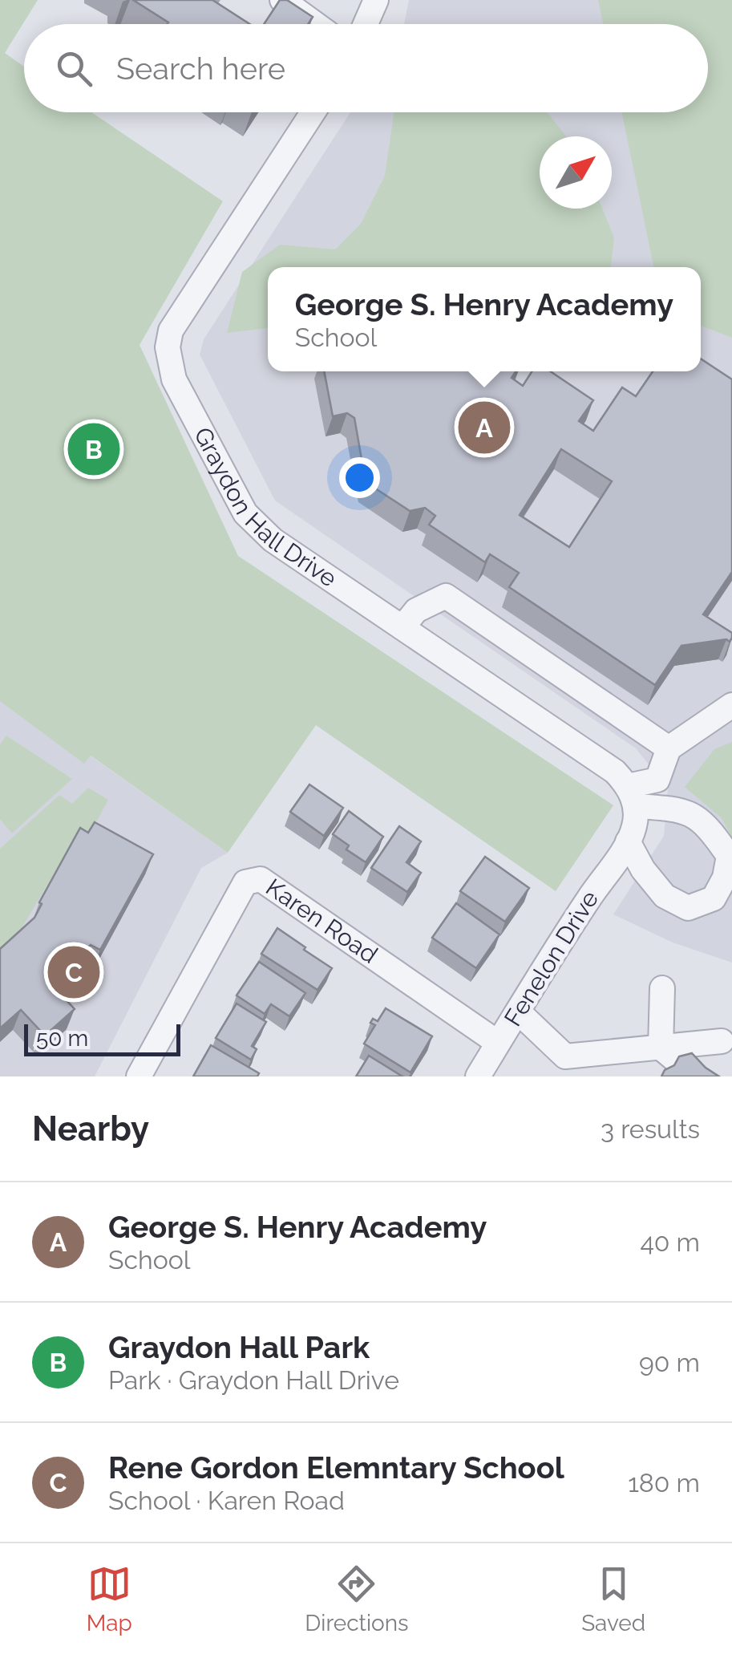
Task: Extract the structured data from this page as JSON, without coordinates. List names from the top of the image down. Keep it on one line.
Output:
{"streets":{"street":["Graydon Hall Drive","Karen Road","Fenelon Drive"]},"crossings":[["Graydon Hall Drive","Fenelon Drive"],["Karen Road","Fenelon Drive"]],"scale_bar":"50 m","north":"top right","page":{"search":"Search here","popup":["George S. Henry Academy","School"],"pins":["A","B","C"],"scale":"50 m","heading":["Nearby","3 results"],"list":[{"mark":"A","name":"George S. Henry Academy","note":"School","value":"40 m"},{"mark":"B","name":"Graydon Hall Park","note":"Park · Graydon Hall Drive","value":"90 m"},{"mark":"C","name":"Rene Gordon Elemntary School","note":"School · Karen Road","value":"180 m"}],"nav":["Map","Directions","Saved"]}}
